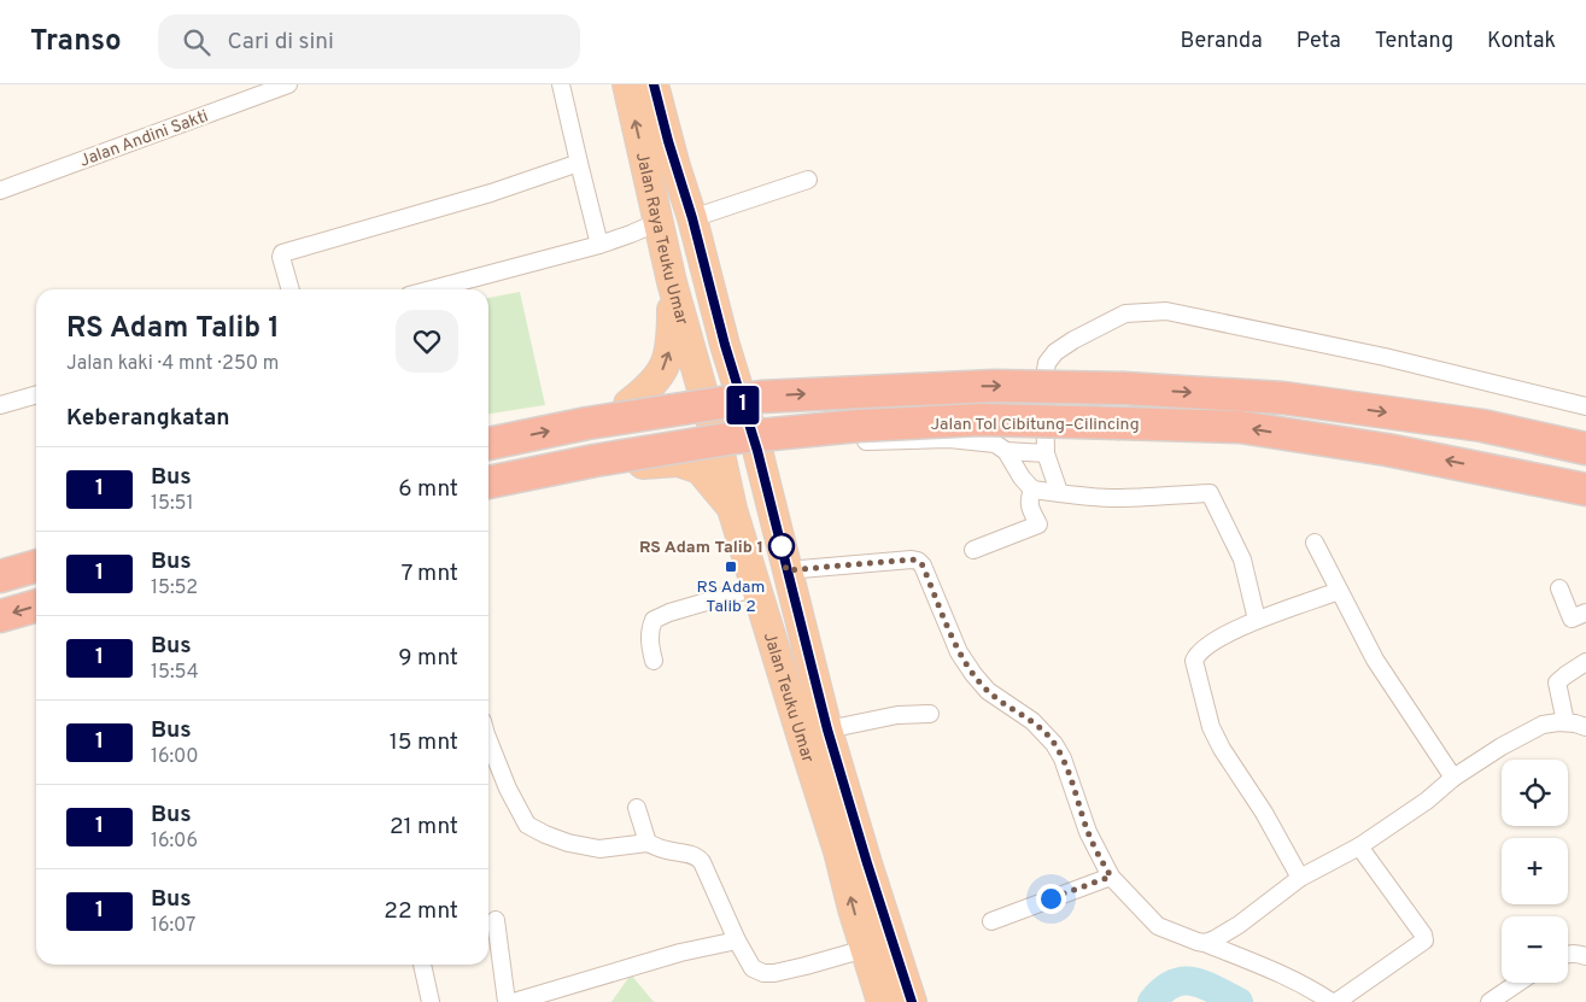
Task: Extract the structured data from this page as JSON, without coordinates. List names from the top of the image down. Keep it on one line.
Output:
{"streets":{"highway":["Jalan Raya Teuku Umar","Jalan Tol Cibitung–Cilincing","Jalan Teuku Umar"],"street":["Jalan Andini Sakti"]},"crossings":[["Jalan Raya Teuku Umar","Jalan Teuku Umar"]],"places":{"other":["RS Adam Talib 1"],"transit":["RS Adam Talib 2"]},"lines":["bus line 1"],"page":{"header":"Transo","search":"Cari di sini","nav":["Beranda","Peta","Tentang","Kontak"],"on_map":"1","heading":[["RS Adam Talib 1","Jalan kaki · 4 mnt · 250 m"],"Keberangkatan"],"list":[{"mark":"1","name":"Bus","note":"15:51","value":"6 mnt"},{"mark":"1","name":"Bus","note":"15:52","value":"7 mnt"},{"mark":"1","name":"Bus","note":"15:54","value":"9 mnt"},{"mark":"1","name":"Bus","note":"16:00","value":"15 mnt"},{"mark":"1","name":"Bus","note":"16:06","value":"21 mnt"},{"mark":"1","name":"Bus","note":"16:07","value":"22 mnt"}],"map_buttons":["+","−"]}}
